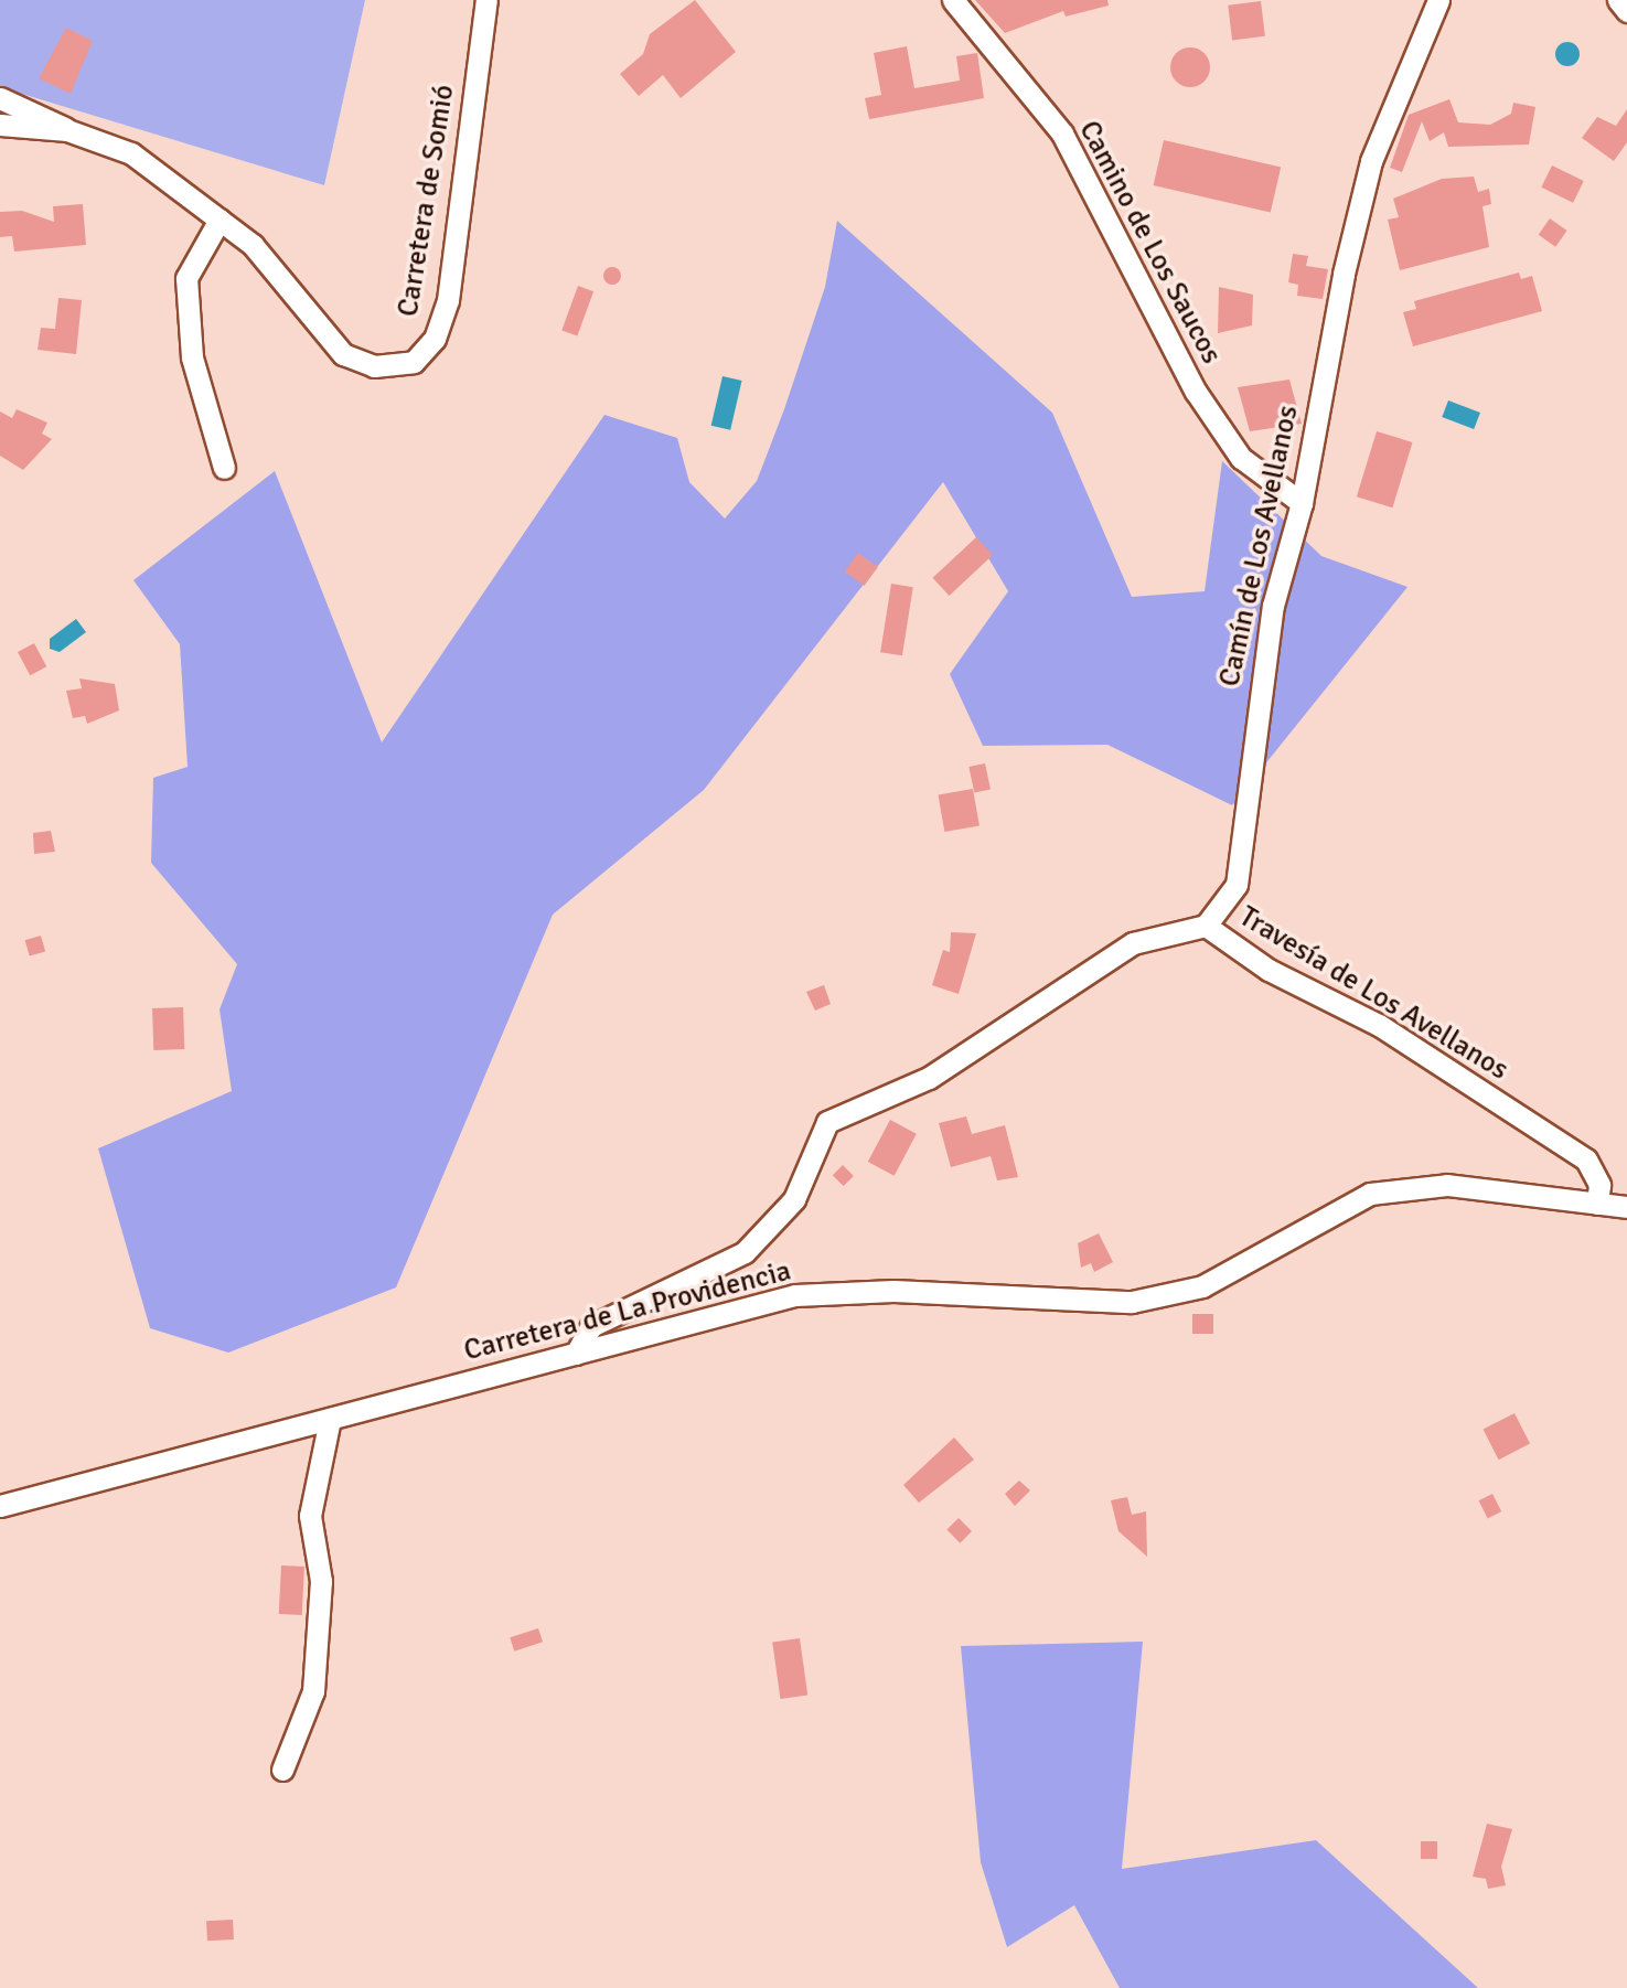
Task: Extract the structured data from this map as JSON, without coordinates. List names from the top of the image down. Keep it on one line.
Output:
{"streets":{"street":["Carretera de Somió","Camino de Los Saucos","Camín de Los Avellanos","Travesía de Los Avellanos","Carretera de La Providencia"]},"crossings":[["Camino de Los Saucos","Camín de Los Avellanos"],["Camín de Los Avellanos","Travesía de Los Avellanos"],["Travesía de Los Avellanos","Carretera de La Providencia"]]}
